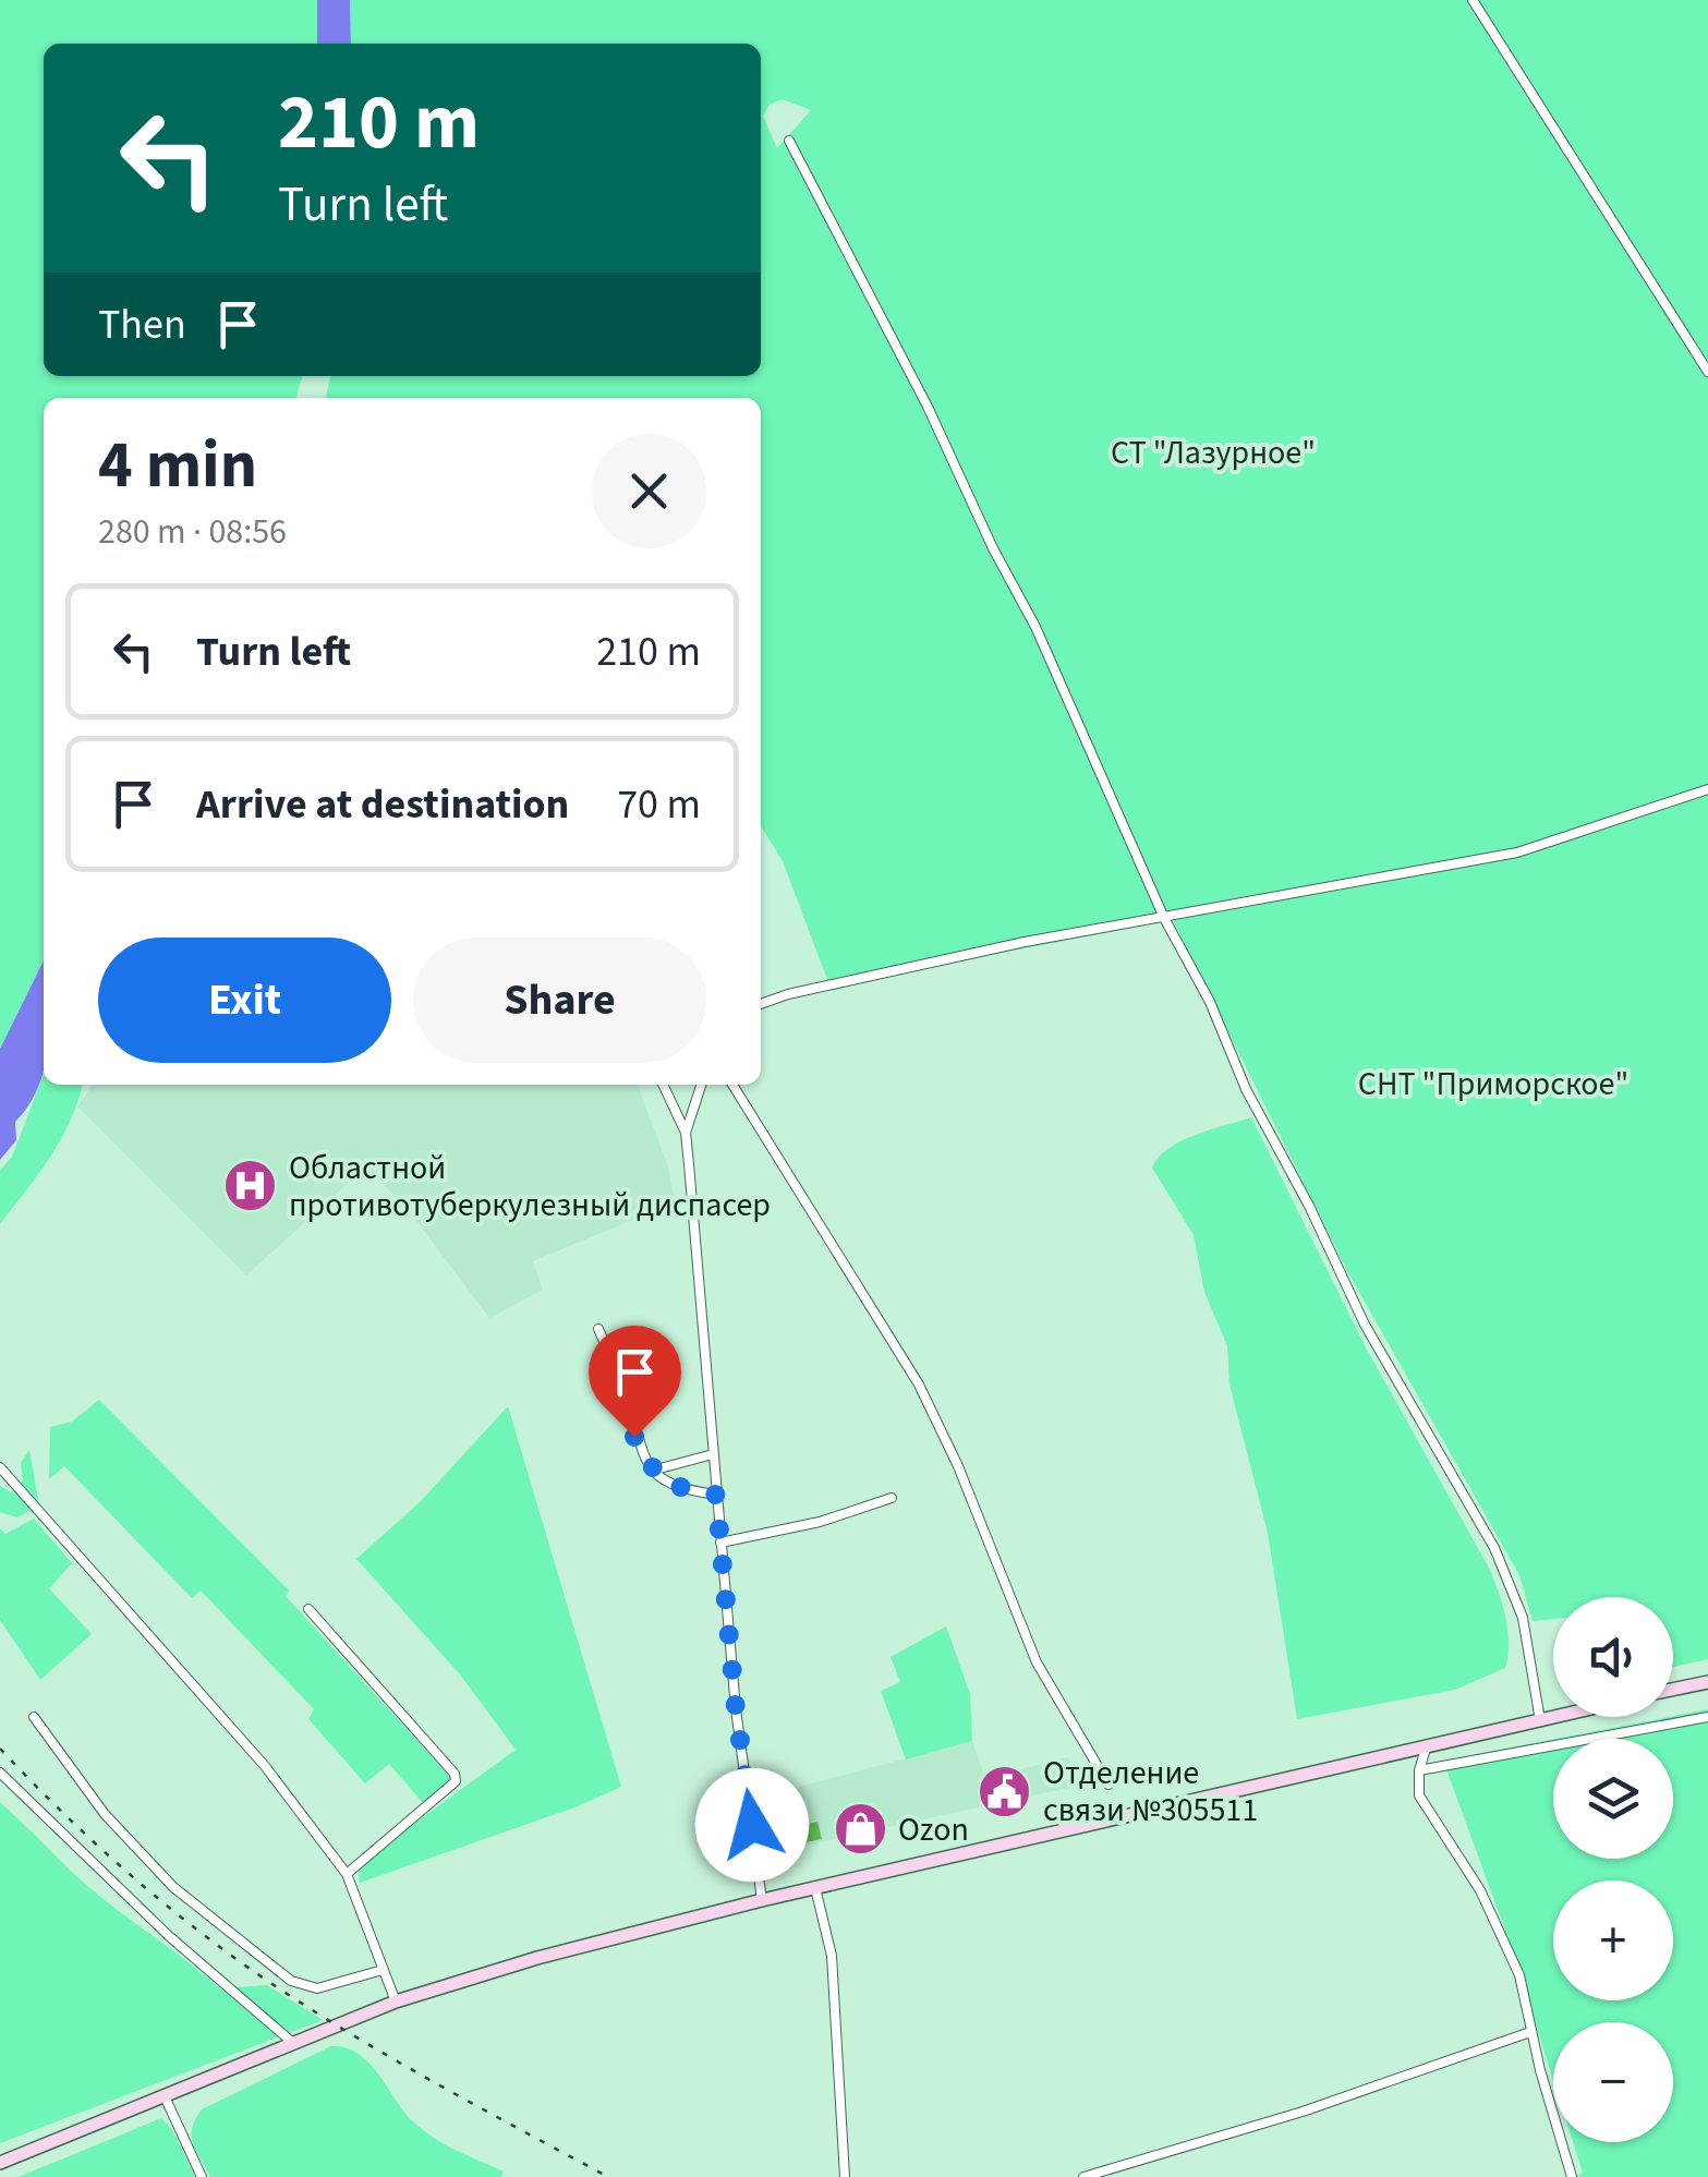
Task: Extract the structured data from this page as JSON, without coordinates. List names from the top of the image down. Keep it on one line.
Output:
{"parks":["СТ \"Лазурное\"","СНТ \"Приморское\""],"places":{"hospital":["Областной противотуберкулезный диспасер"],"public building":["Отделение связи №305511"],"shop":["Ozon"]},"page":{"turn":["210 m","Turn left"],"then":"Then","heading":["4 min","280 m · 08:56"],"list":[{"name":"Turn left","value":"210 m"},{"name":"Arrive at destination","value":"70 m"}],"buttons":["Exit","Share"],"map_buttons":["+","−"]}}
